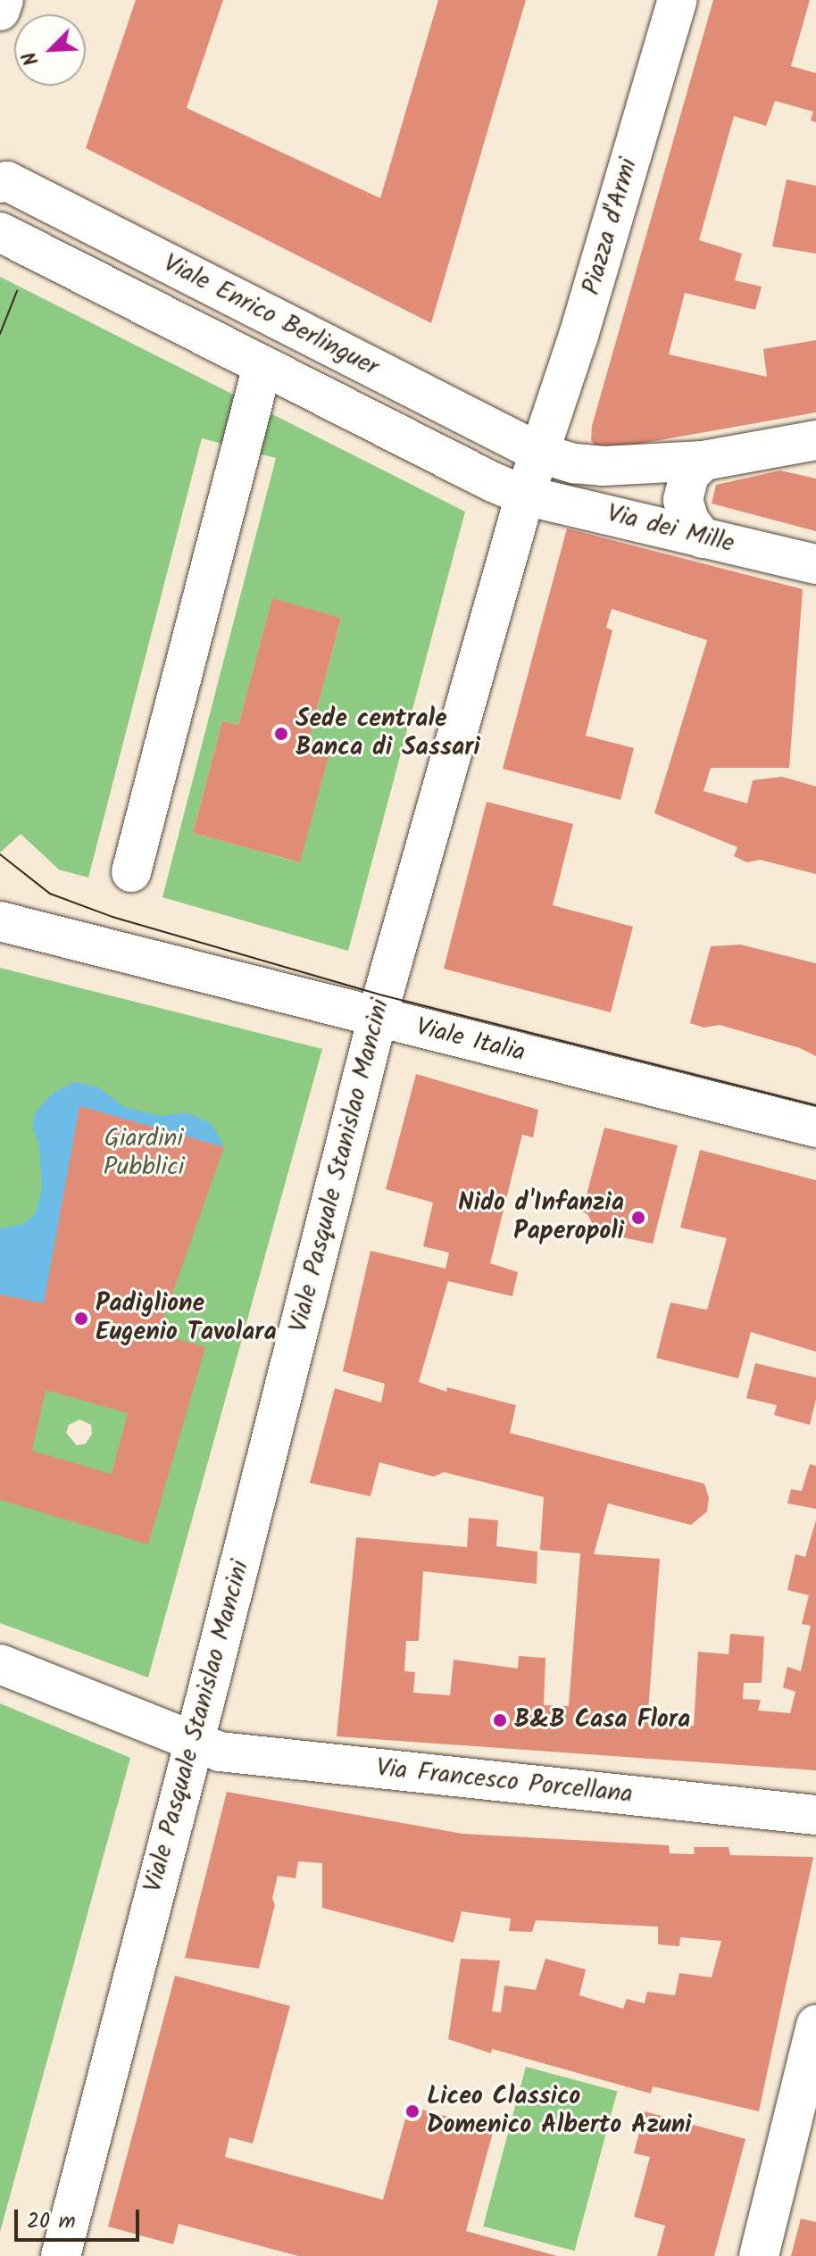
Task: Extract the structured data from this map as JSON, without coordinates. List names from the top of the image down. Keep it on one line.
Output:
{"streets":{"street":["Piazza d'Armi","Viale Enrico Berlinguer","Via dei Mille","Viale Italia","Viale Pasquale Stanislao Mancini","Via Francesco Porcellana"]},"crossings":[["Piazza d'Armi","Viale Enrico Berlinguer"],["Piazza d'Armi","Viale Pasquale Stanislao Mancini"],["Viale Enrico Berlinguer","Via dei Mille"],["Viale Enrico Berlinguer","Viale Pasquale Stanislao Mancini"],["Via dei Mille","Viale Pasquale Stanislao Mancini"],["Viale Italia","Viale Pasquale Stanislao Mancini"],["Viale Pasquale Stanislao Mancini","Via Francesco Porcellana"]],"parks":["Giardini Pubblici"],"places":["Sede centrale Banca di Sassari","Nido d'Infanzia Paperopoli","Padiglione Eugenio Tavolara","B&B Casa Flora","Liceo Classico Domenico Alberto Azuni"],"scale_bar":"20 m","north":"bottom left"}
